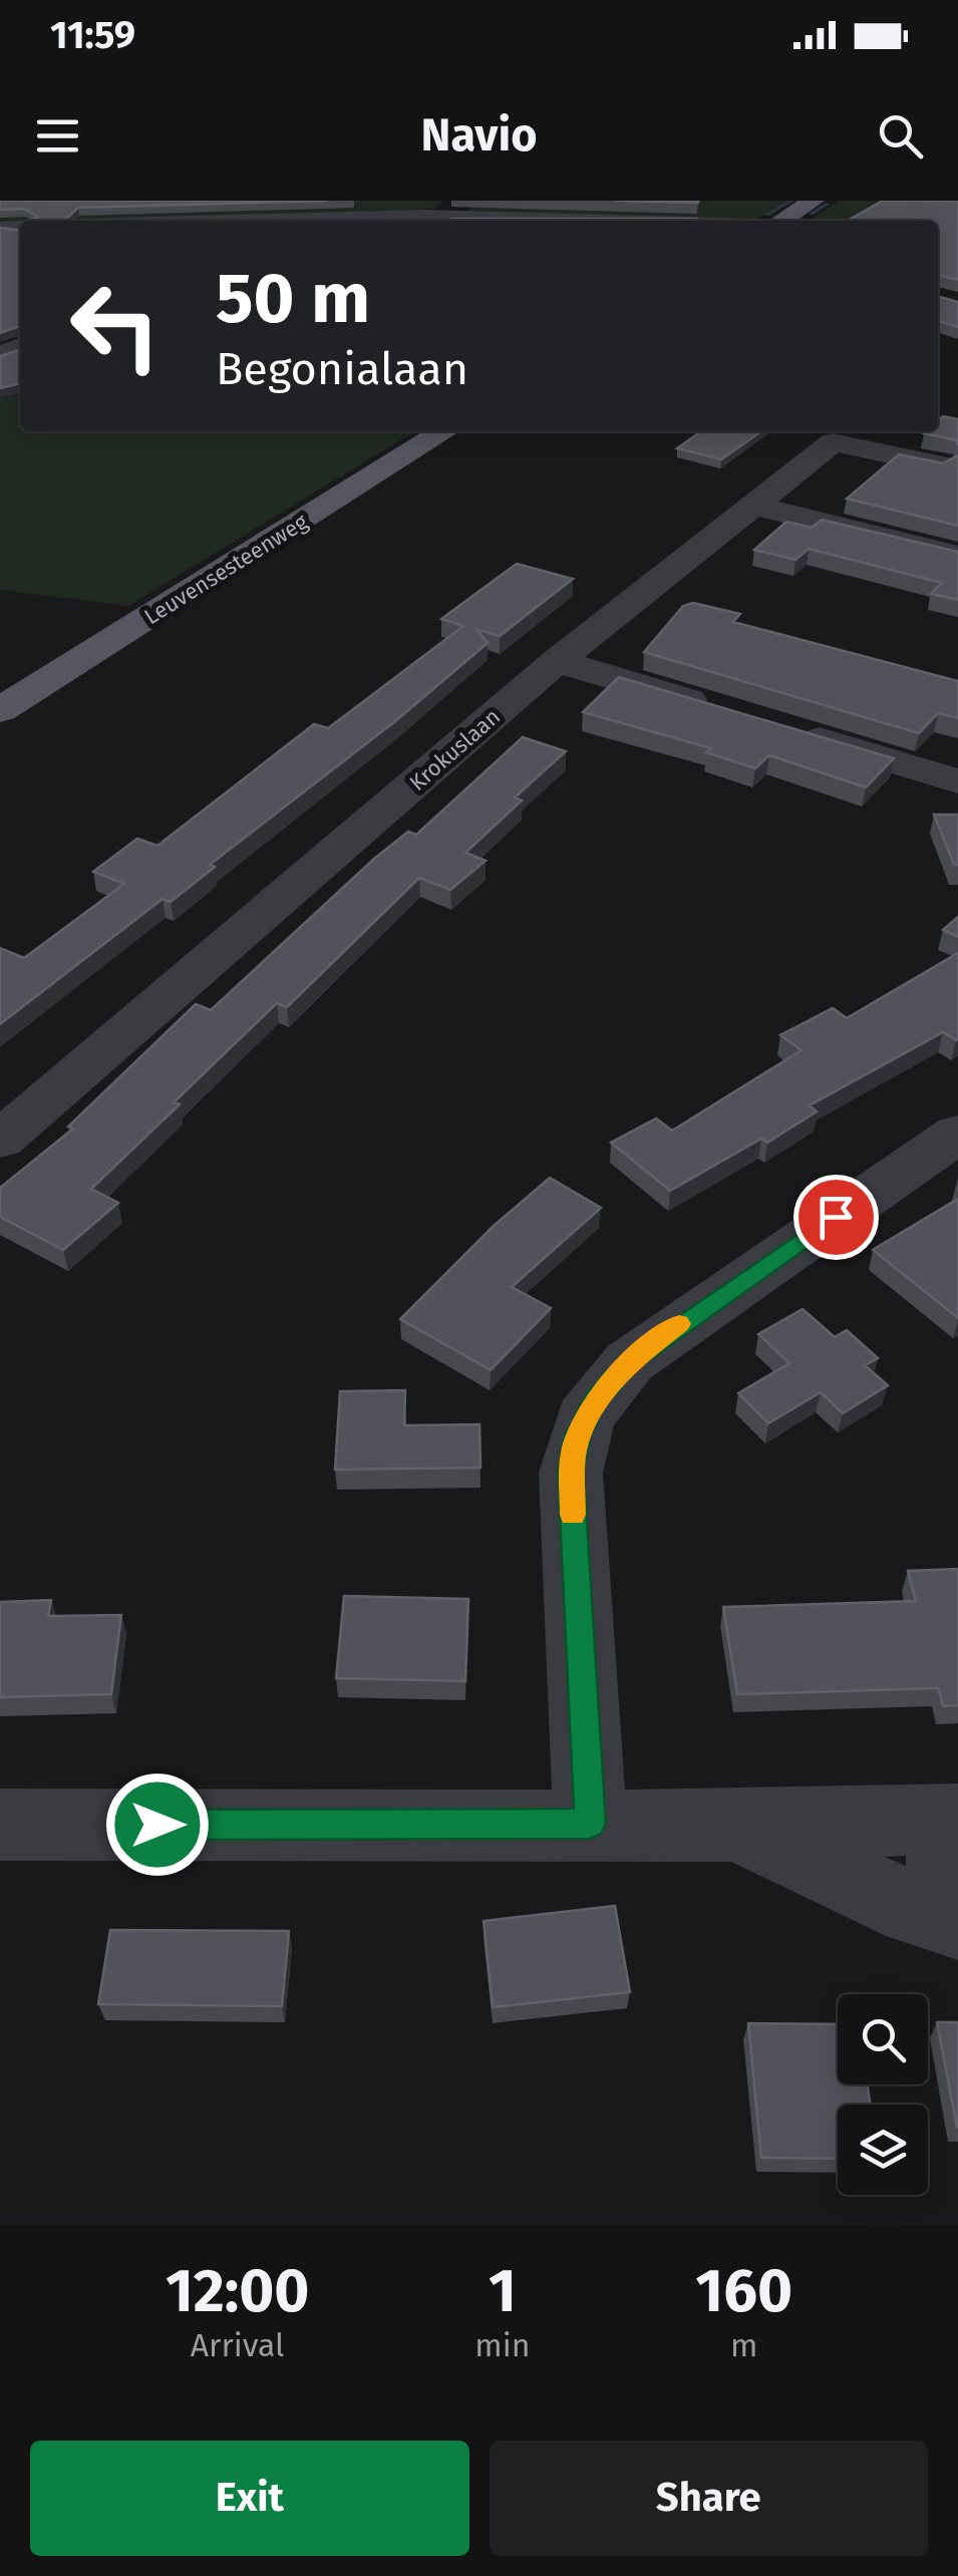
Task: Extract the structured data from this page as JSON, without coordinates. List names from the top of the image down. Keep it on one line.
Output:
{"streets":{"main road":["Leuvensesteenweg"],"street":["Krokuslaan"]},"page":{"status":"11:59","header":"Navio","turn":["50 m","Begonialaan"],"eta":["12:00","Arrival","1","min","160","m"],"buttons":["Exit","Share"]}}
